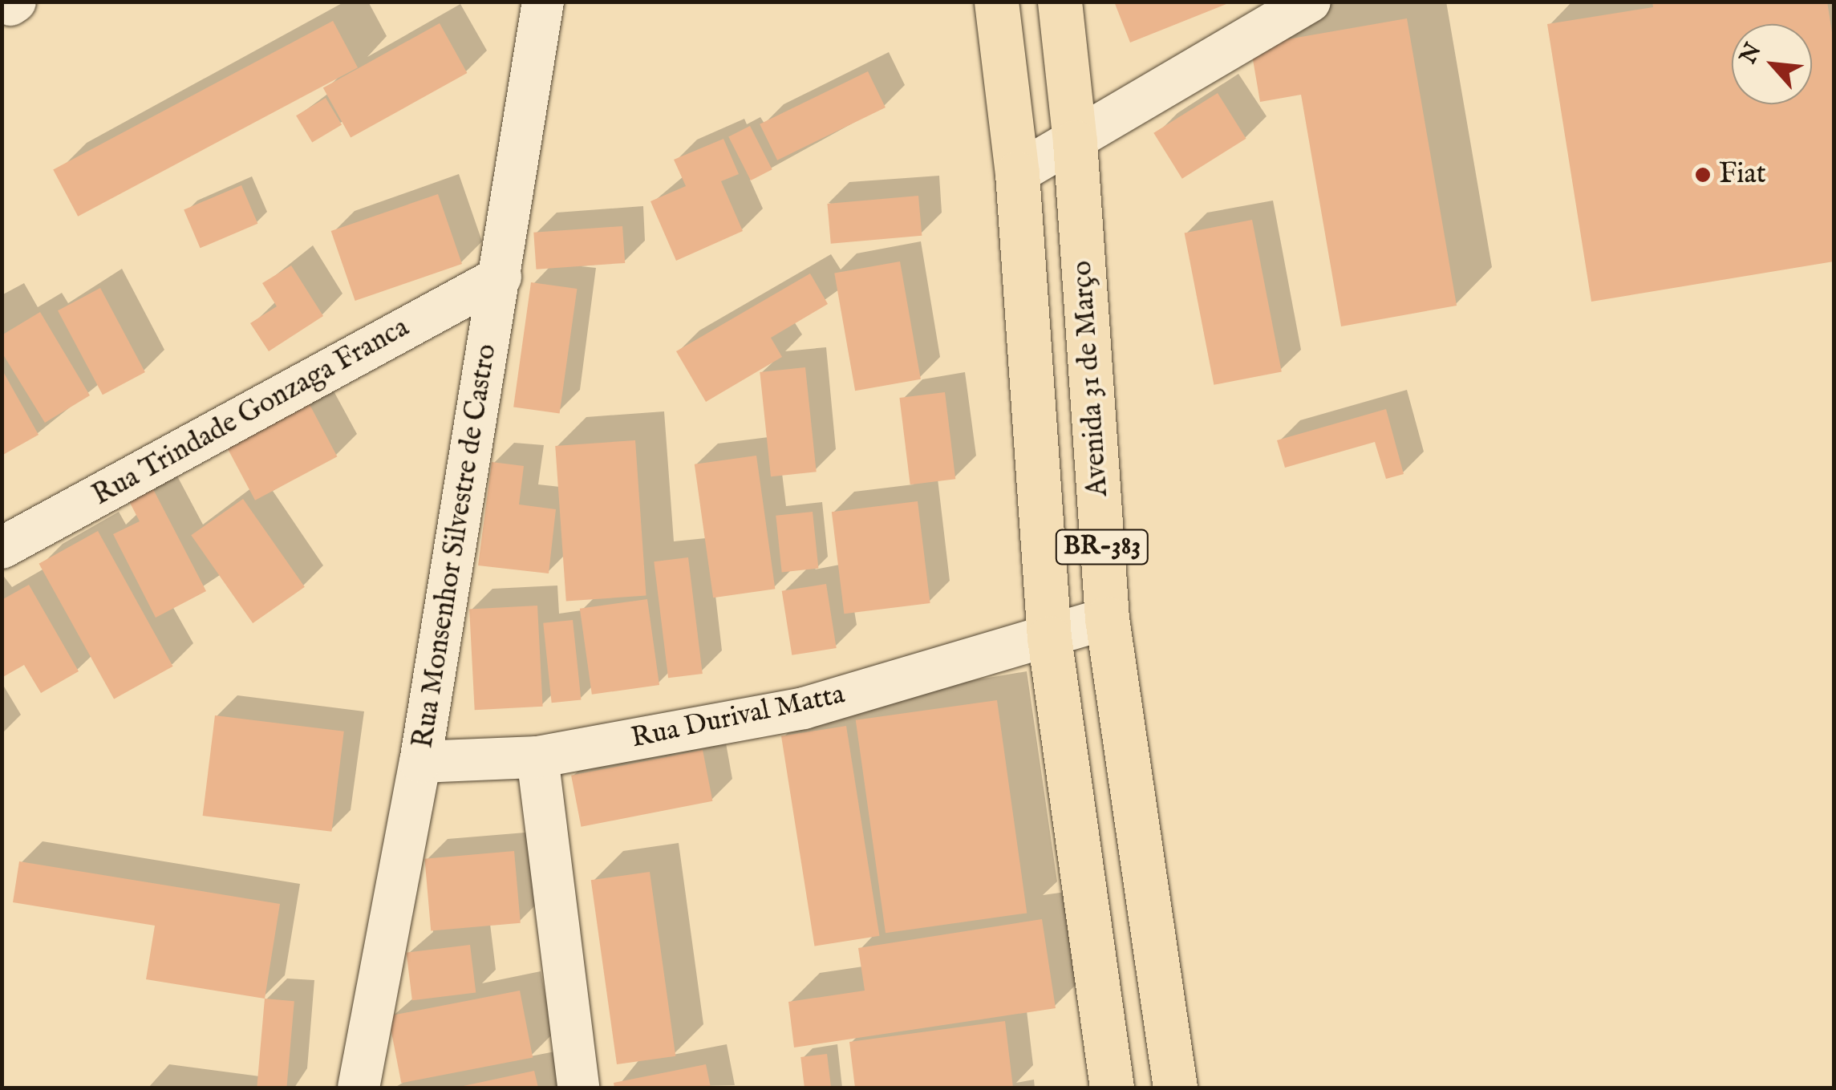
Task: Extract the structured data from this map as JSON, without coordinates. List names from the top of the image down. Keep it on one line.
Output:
{"streets":{"main road":["Avenida 31 de Março","BR-383"],"street":["Rua Trindade Gonzaga Franca","Rua Monsenhor Silvestre de Castro","Rua Durival Matta"]},"crossings":[["Avenida 31 de Março","Rua Durival Matta"],["Rua Trindade Gonzaga Franca","Rua Monsenhor Silvestre de Castro"],["Rua Monsenhor Silvestre de Castro","Rua Durival Matta"],["BR-383","Rua Durival Matta"]],"places":["Fiat"],"north":"top left"}
